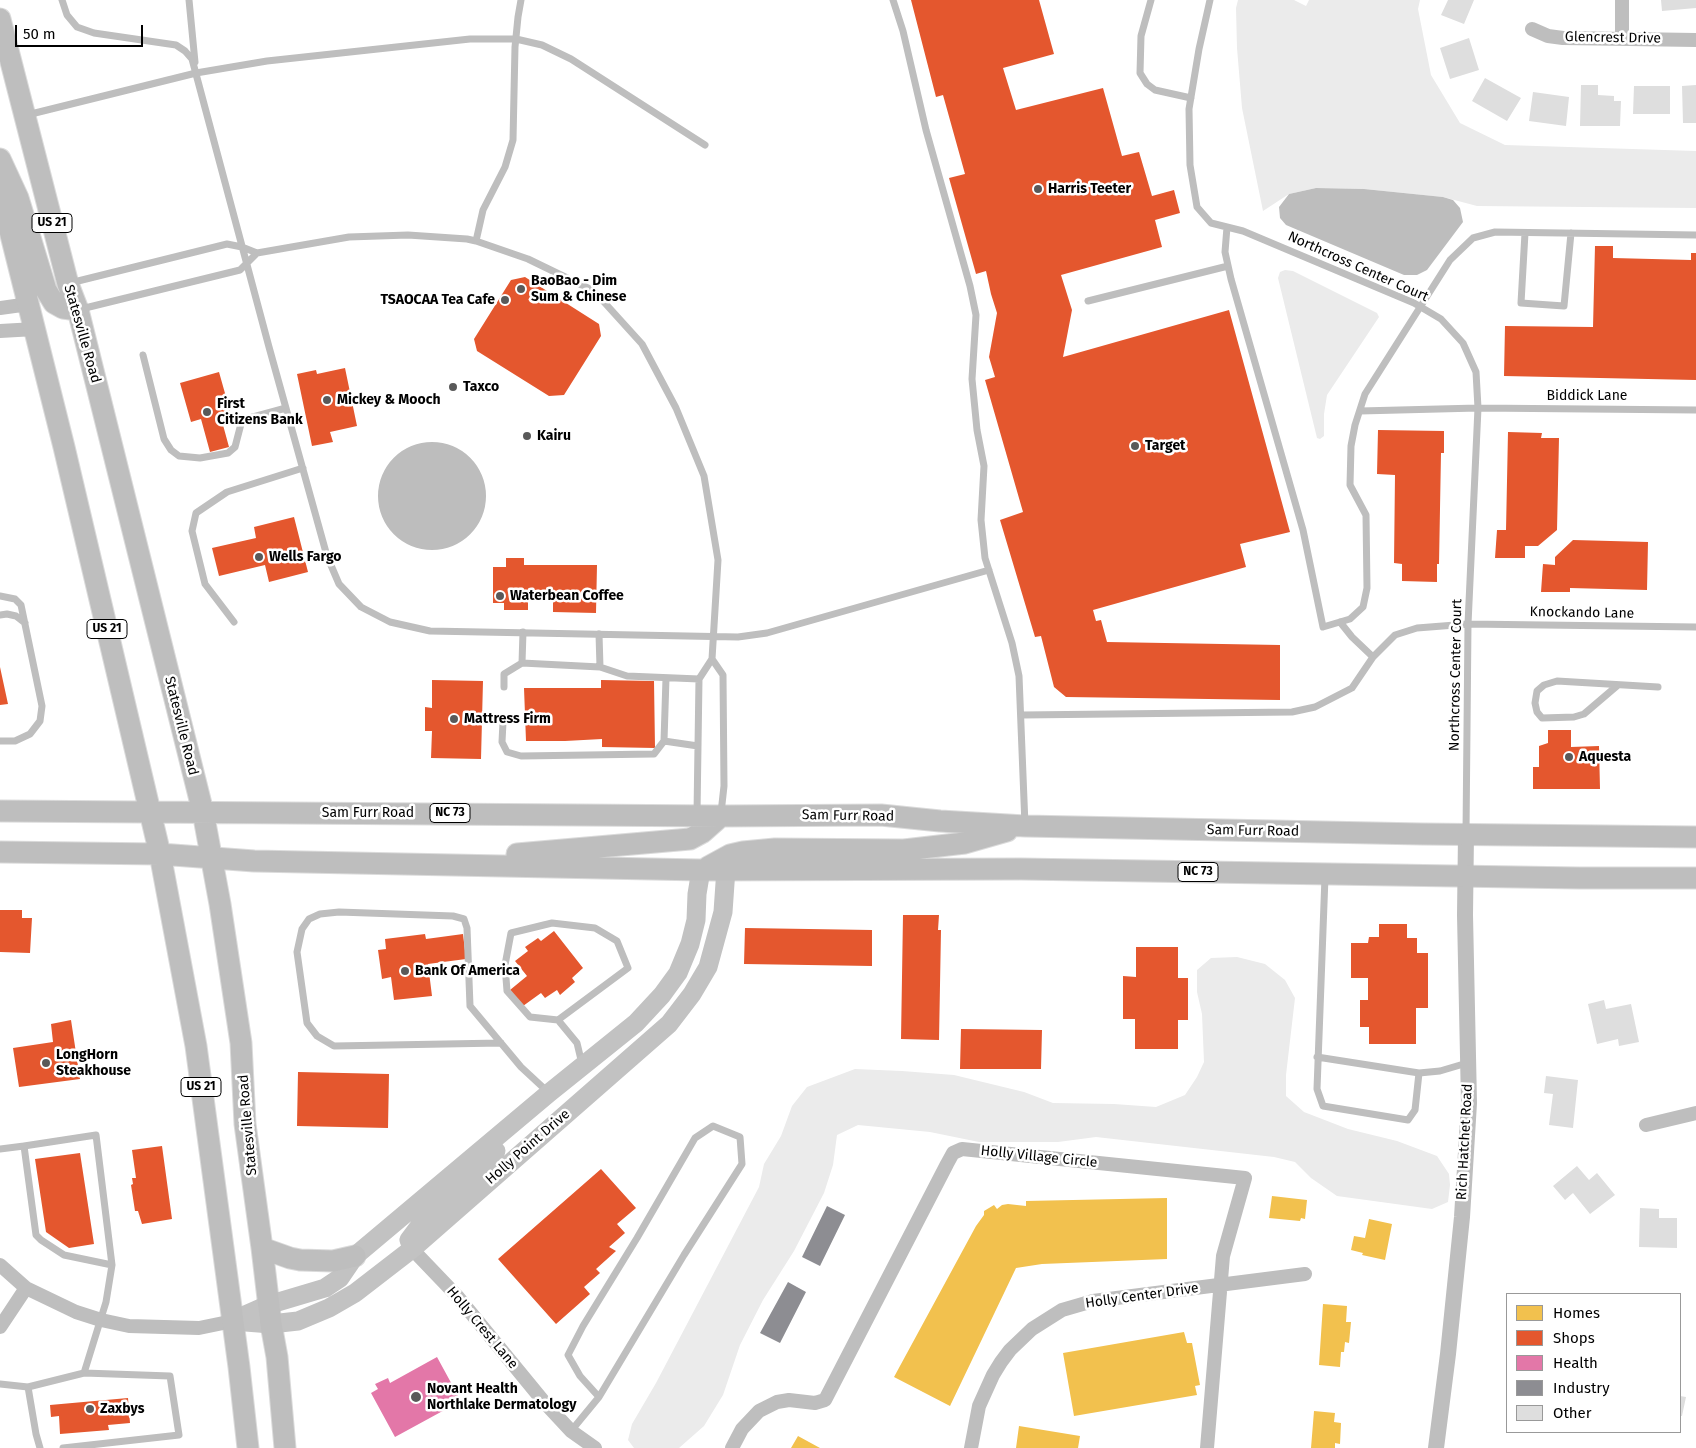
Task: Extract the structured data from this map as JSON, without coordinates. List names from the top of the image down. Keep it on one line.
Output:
{"streets":{"main road":["US 21","Statesville Road","Sam Furr Road","NC 73","Holly Point Drive"],"street":["Glencrest Drive","Rich Hatchet Road","Holly Village Circle","Holly Center Drive","Holly Crest Lane"],"lane":["Northcross Center Court","Biddick Lane","Knockando Lane"]},"crossings":[["US 21","Sam Furr Road"],["US 21","NC 73"],["US 21","Holly Point Drive"],["Northcross Center Court","Biddick Lane"],["Northcross Center Court","Knockando Lane"],["Northcross Center Court","Sam Furr Road"],["Northcross Center Court","Rich Hatchet Road"],["Statesville Road","Sam Furr Road"],["Statesville Road","NC 73"],["Statesville Road","Holly Point Drive"],["Sam Furr Road","Rich Hatchet Road"],["NC 73","Rich Hatchet Road"],["NC 73","Holly Point Drive"],["Holly Point Drive","Holly Crest Lane"],["Holly Village Circle","Holly Center Drive"]],"places":["Harris Teeter","BaoBao - Dim Sum & Chinese","TSAOCAA Tea Cafe","Taxco","Mickey & Mooch","First Citizens Bank","Kairu","Target","Wells Fargo","Waterbean Coffee","Mattress Firm","Aquesta","Bank Of America","LongHorn Steakhouse","Novant Health Northlake Dermatology","Zaxbys"],"legend":["Homes","Shops","Health","Industry","Other"],"scale_bar":"50 m"}
